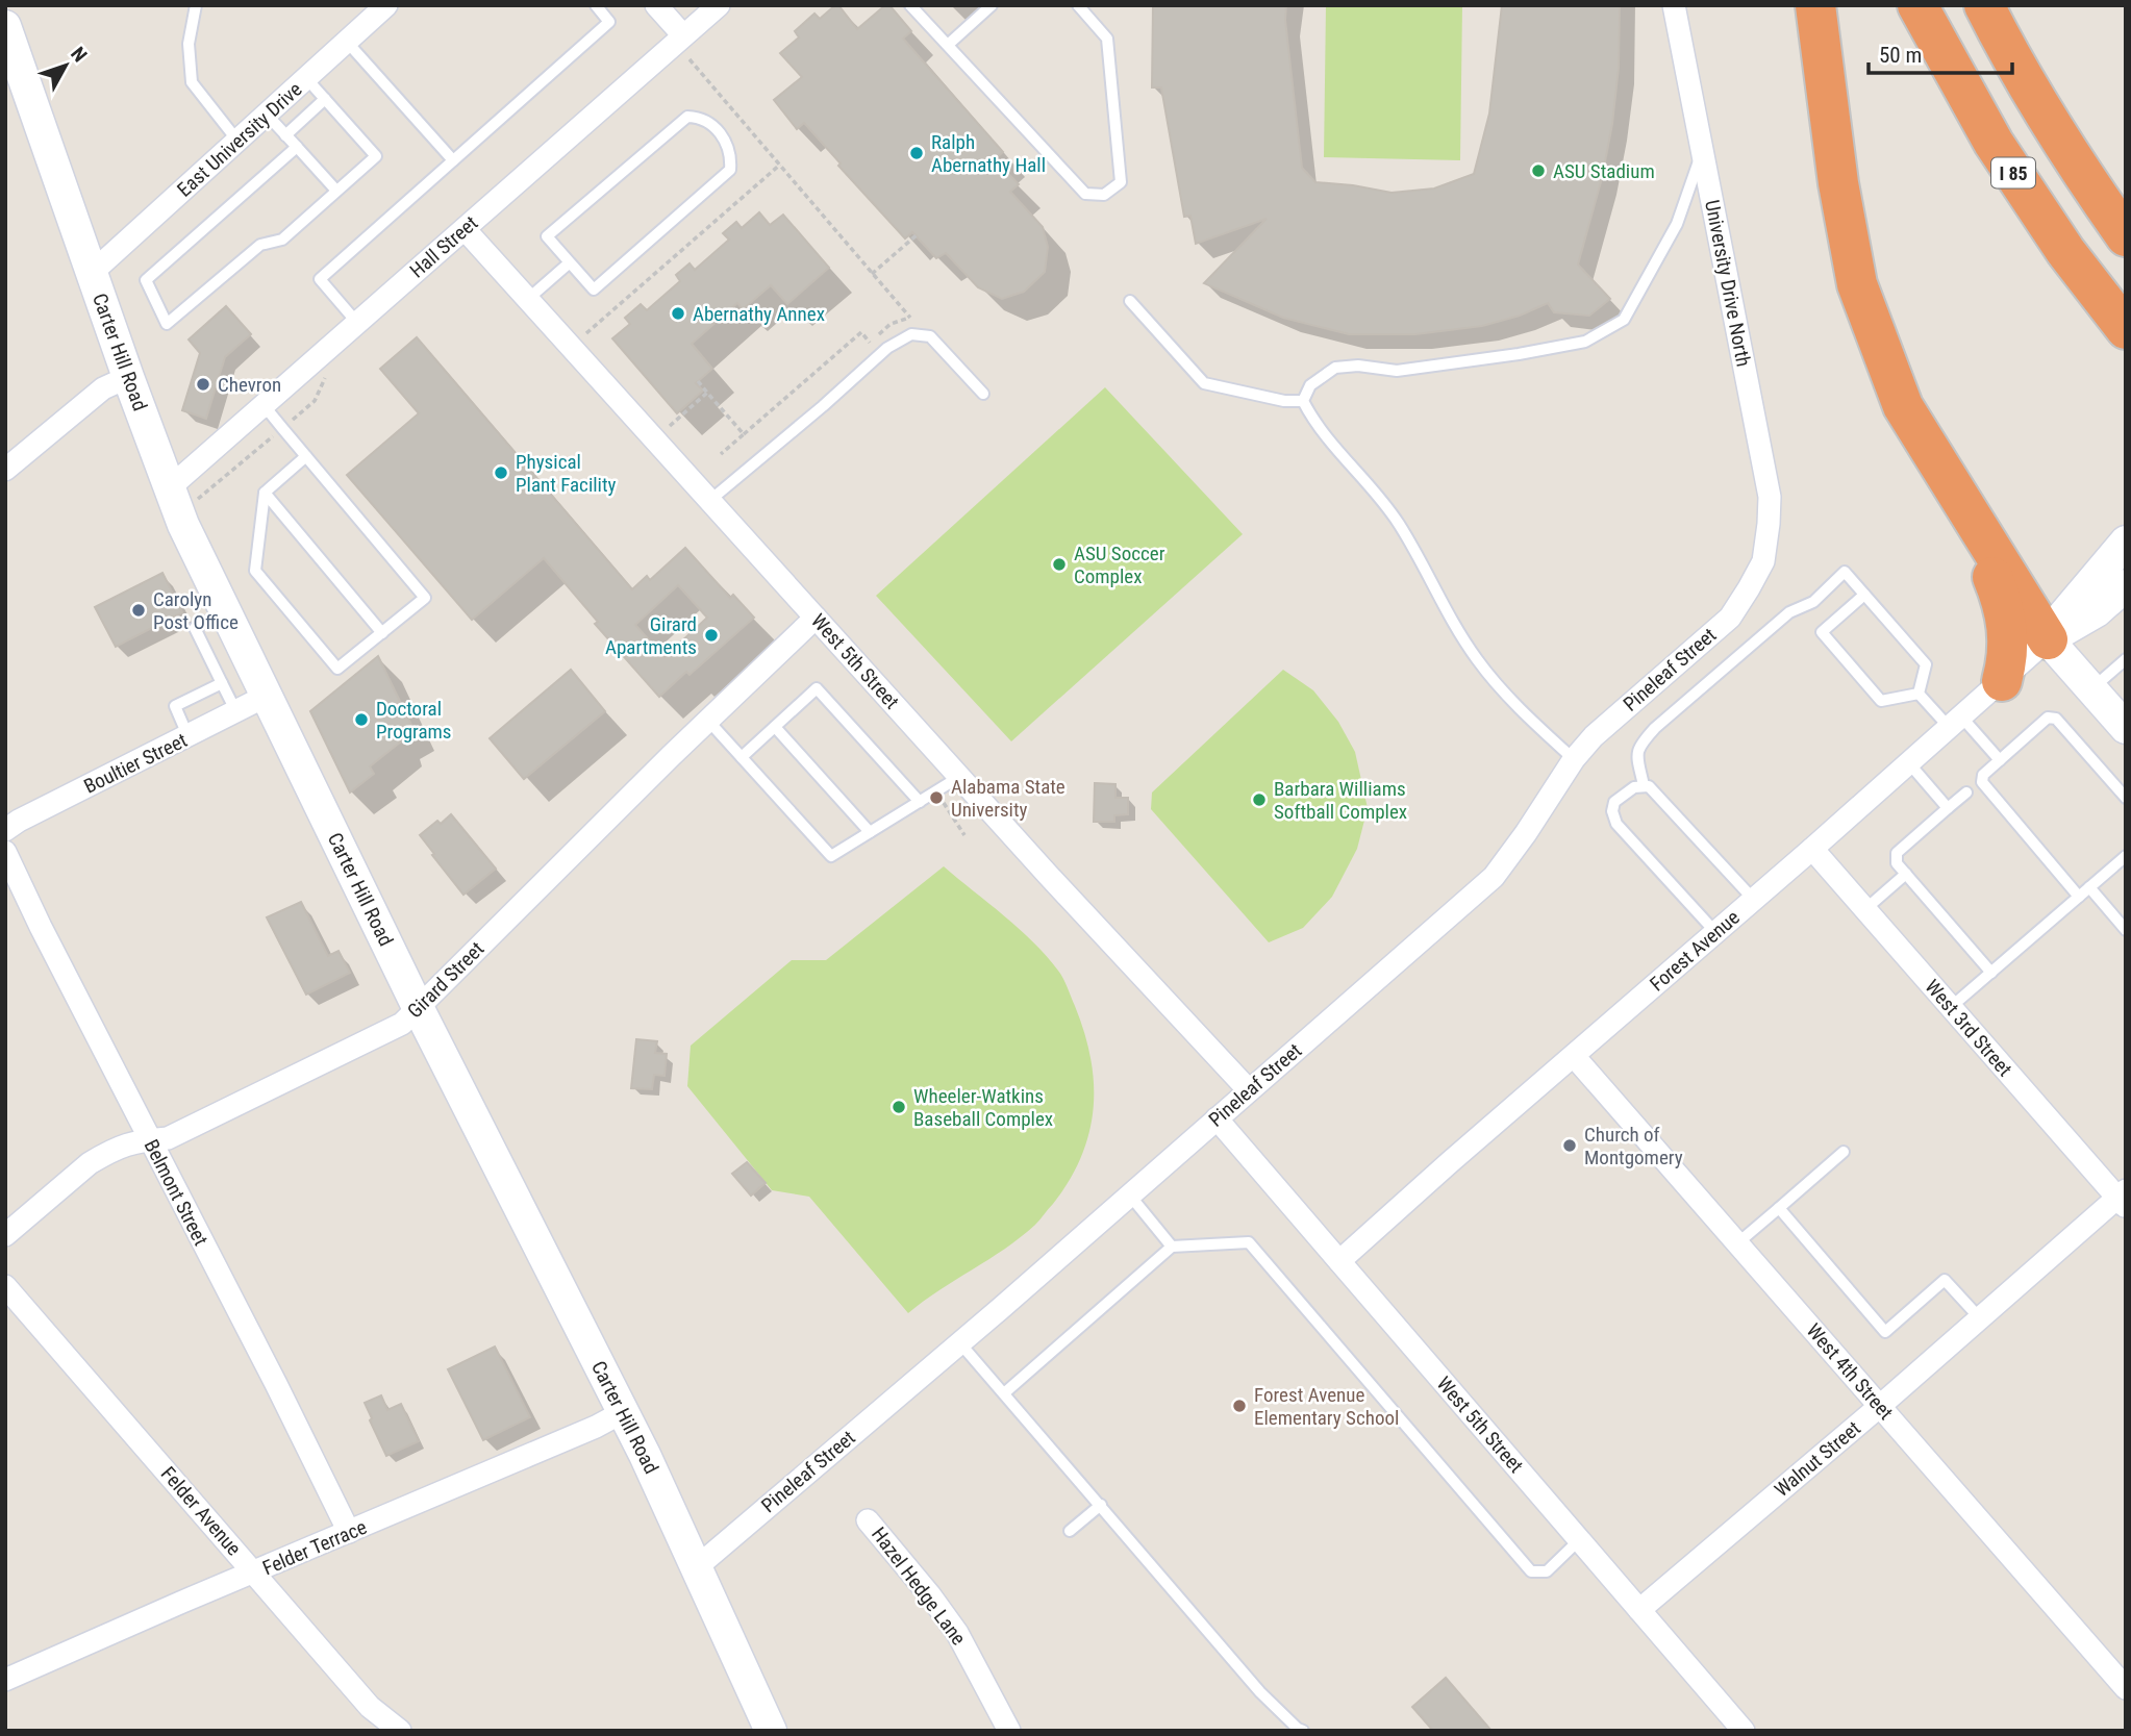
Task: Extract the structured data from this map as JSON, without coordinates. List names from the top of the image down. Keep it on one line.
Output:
{"streets":{"highway":["I 85"],"main road":["Carter Hill Road","Forest Avenue"],"street":["East University Drive","Hall Street","University Drive North","West 5th Street","Pineleaf Street","Boultier Street","Girard Street","West 3rd Street","Belmont Street","West 4th Street","Walnut Street","Felder Avenue","Felder Terrace","Hazel Hedge Lane"]},"crossings":[["East University Drive","Carter Hill Road"],["Hall Street","Carter Hill Road"],["Hall Street","West 5th Street"],["University Drive North","Pineleaf Street"],["Carter Hill Road","Pineleaf Street"],["Carter Hill Road","Boultier Street"],["Carter Hill Road","Girard Street"],["Carter Hill Road","Felder Terrace"],["West 5th Street","Pineleaf Street"],["West 5th Street","Forest Avenue"],["West 5th Street","Girard Street"],["West 5th Street","Walnut Street"],["Forest Avenue","West 3rd Street"],["Forest Avenue","West 4th Street"],["Girard Street","Belmont Street"],["West 3rd Street","Walnut Street"],["Belmont Street","Felder Terrace"],["West 4th Street","Walnut Street"],["Felder Avenue","Felder Terrace"]],"places":["Ralph Abernathy Hall","ASU Stadium","Abernathy Annex","Chevron","Physical Plant Facility","ASU Soccer Complex","Carolyn Post Office","Girard Apartments","Doctoral Programs","Alabama State University","Barbara Williams Softball Complex","Wheeler-Watkins Baseball Complex","Church of Montgomery","Forest Avenue Elementary School"],"scale_bar":"50 m","north":"top right"}
